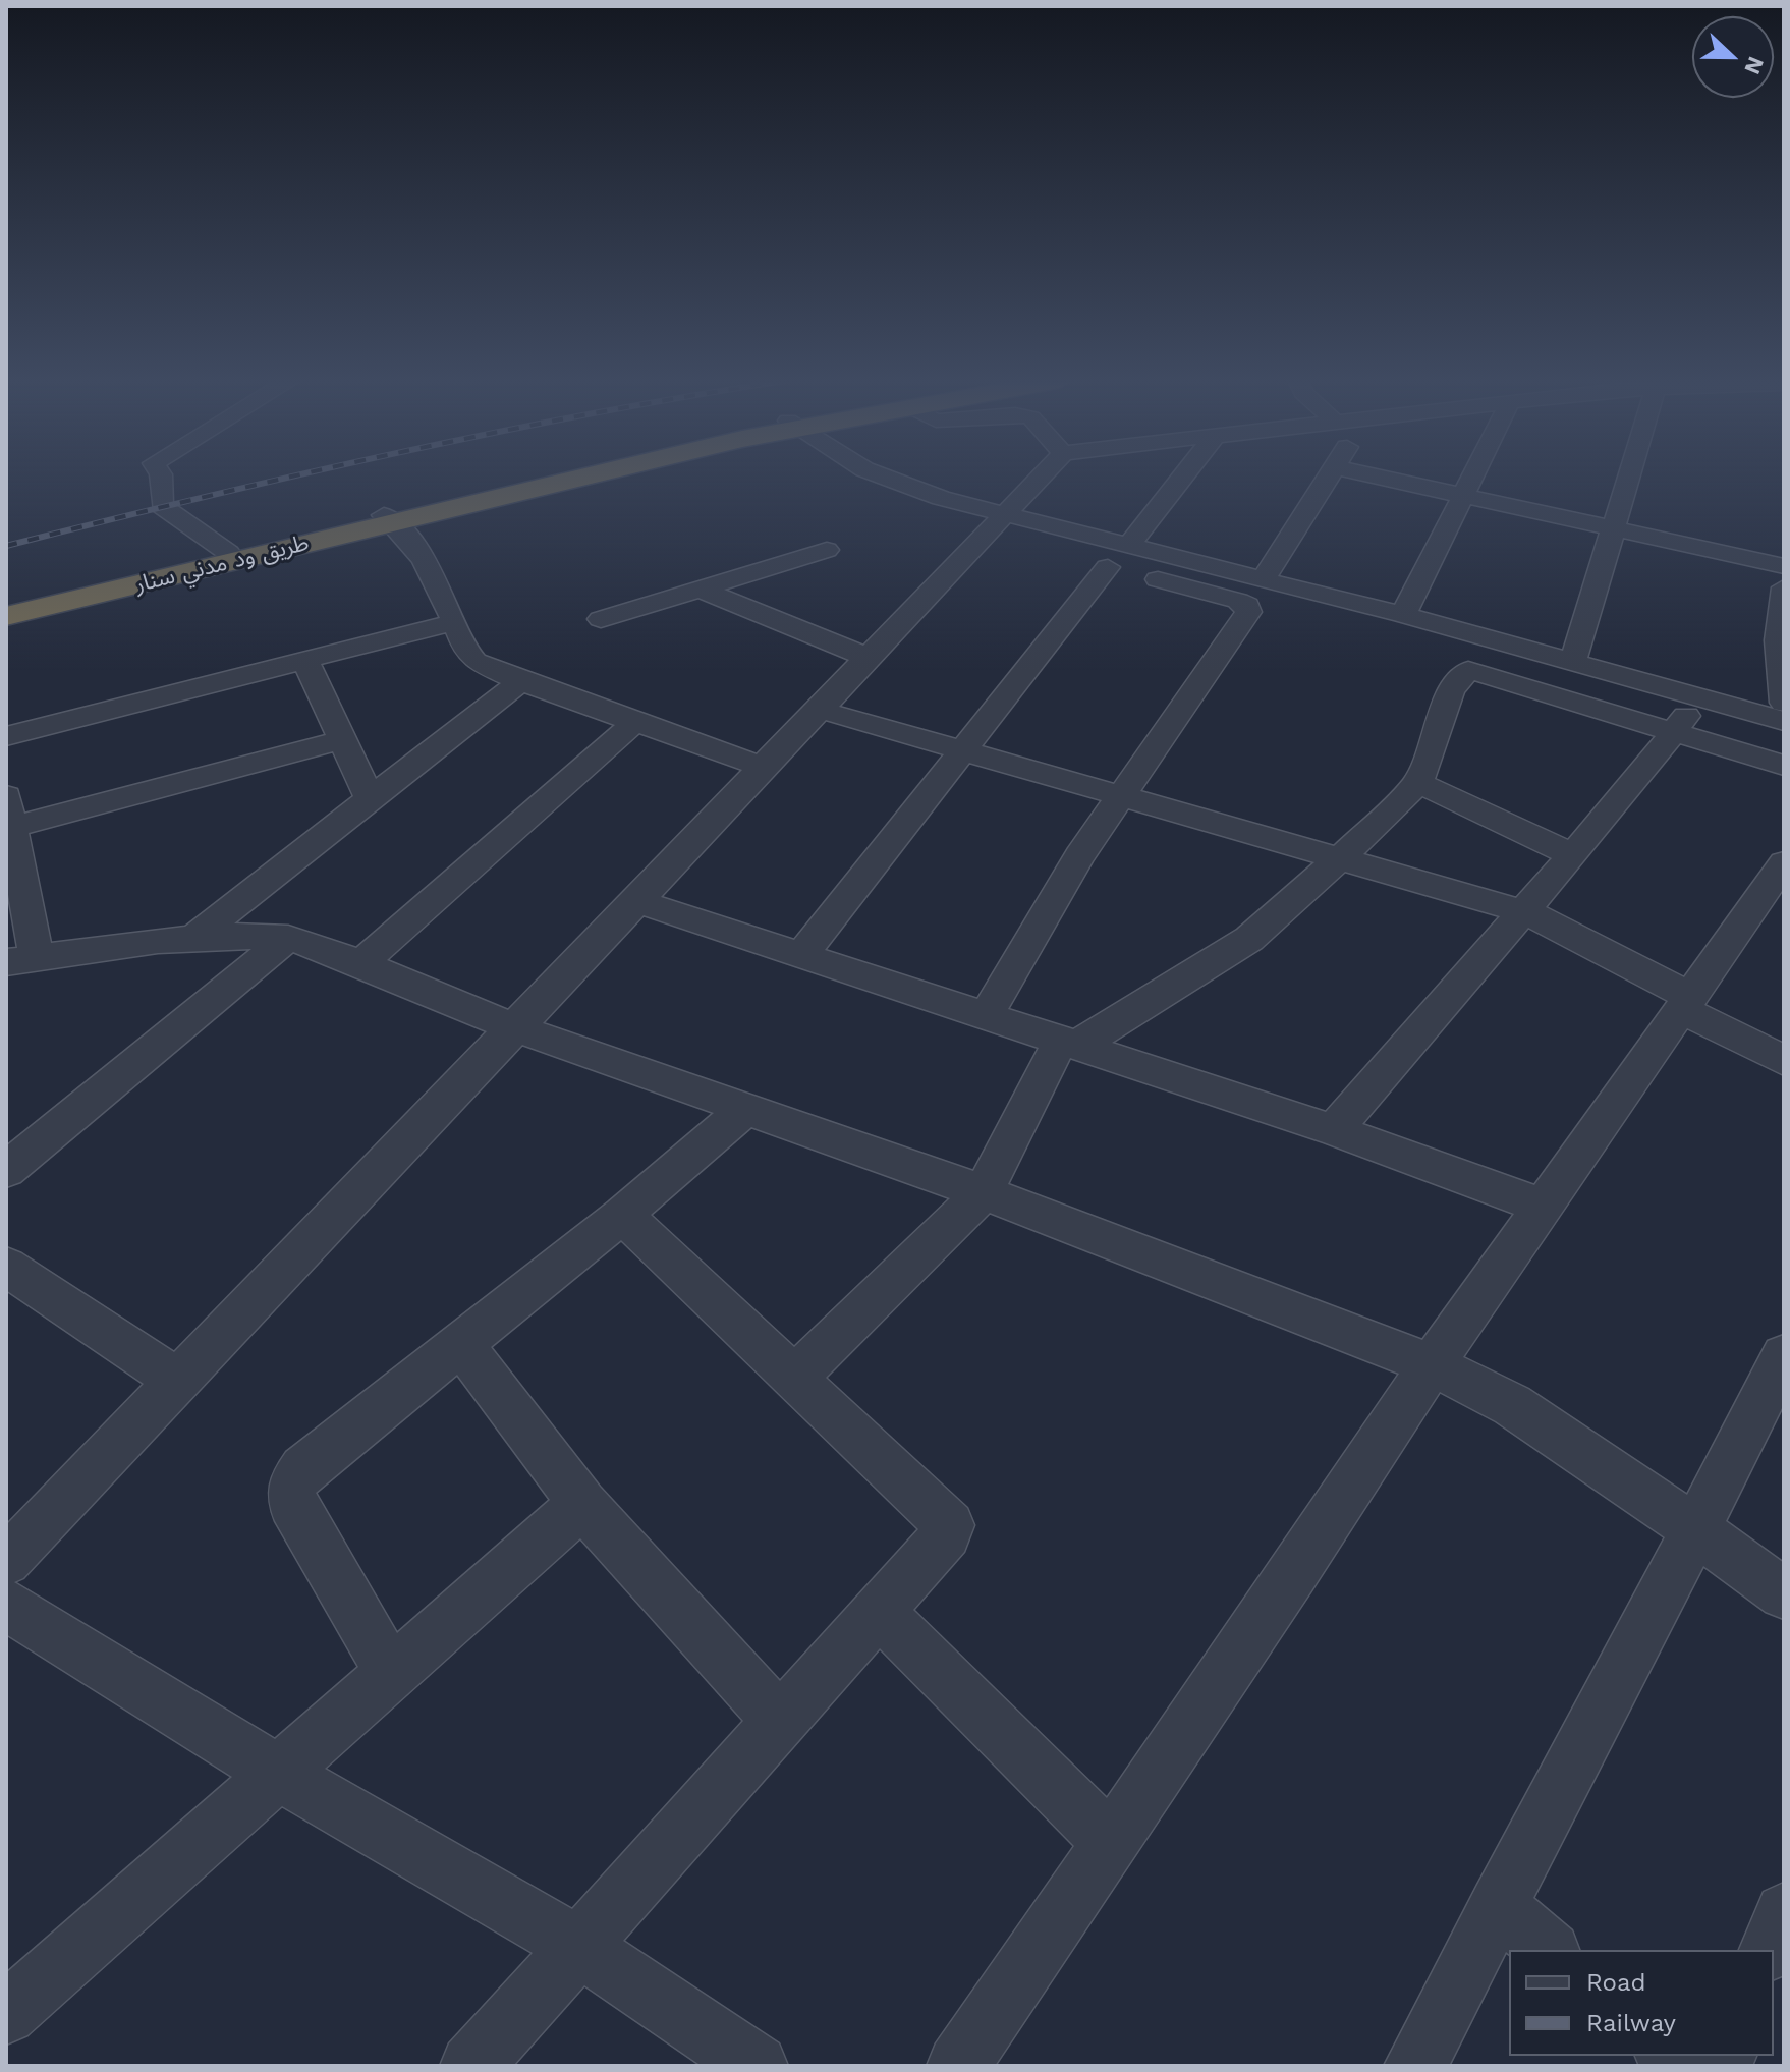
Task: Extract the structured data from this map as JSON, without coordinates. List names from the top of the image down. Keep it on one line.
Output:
{"streets":{"highway":["طريق ود مدني سنار"]},"legend":["Road","Railway"],"north":"right"}
